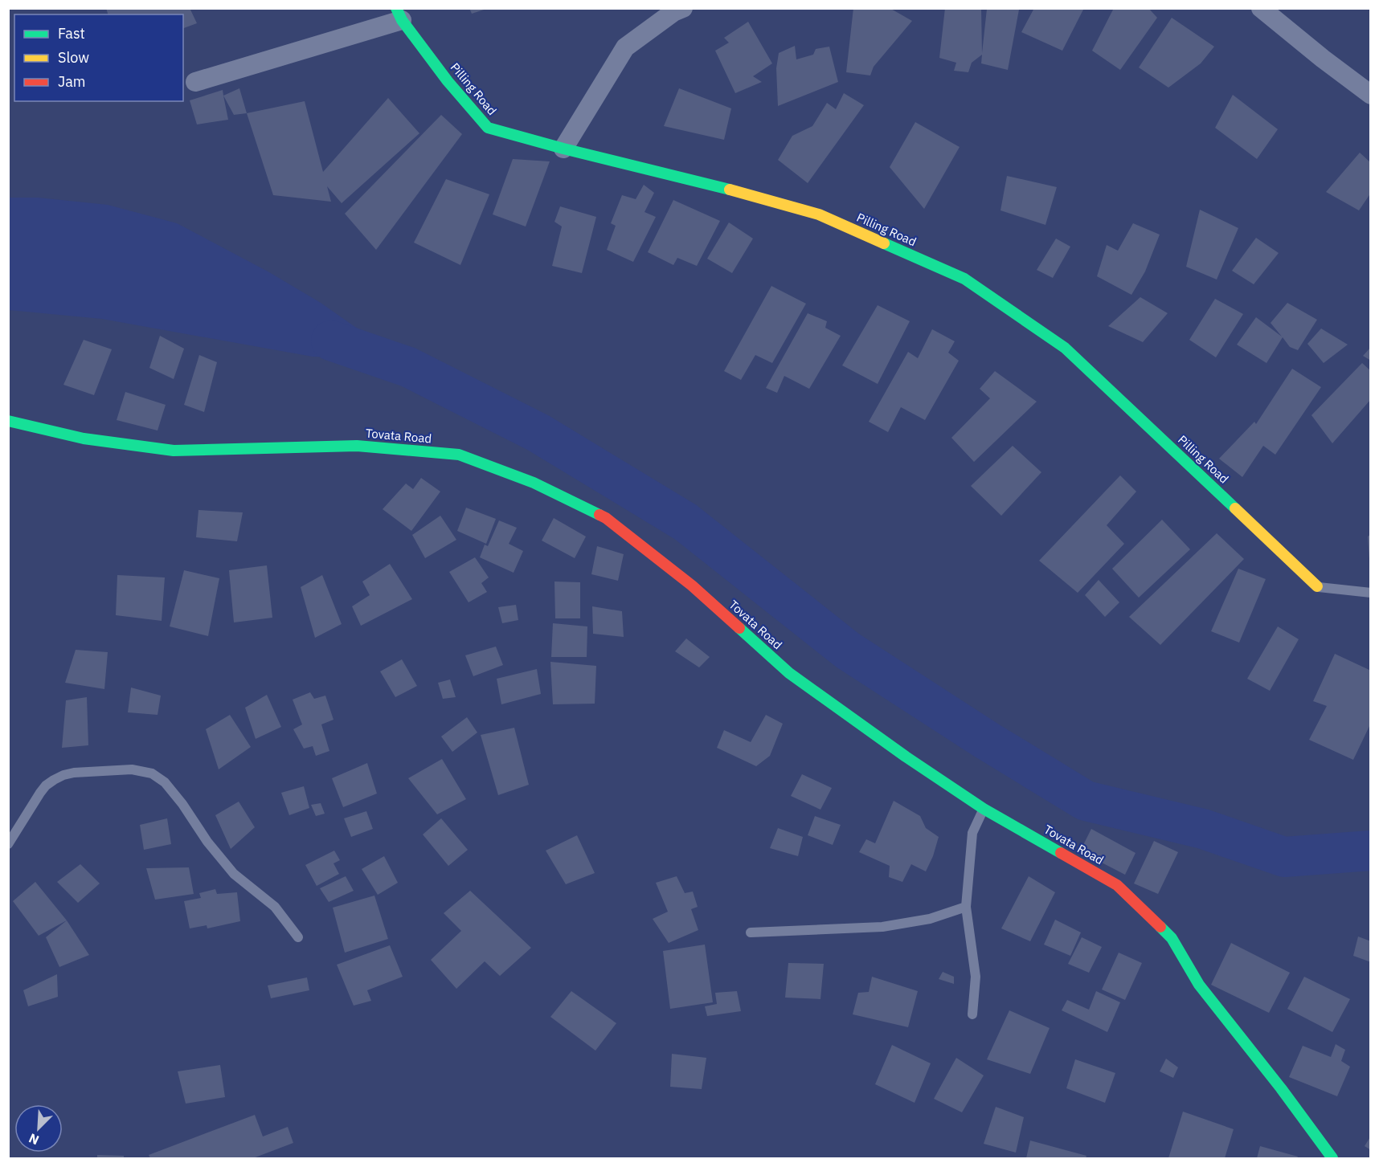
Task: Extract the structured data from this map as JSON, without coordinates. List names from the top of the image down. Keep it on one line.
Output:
{"streets":{"street":["Pilling Road","Tovata Road"]},"legend":["Fast","Slow","Jam"],"north":"bottom left"}
